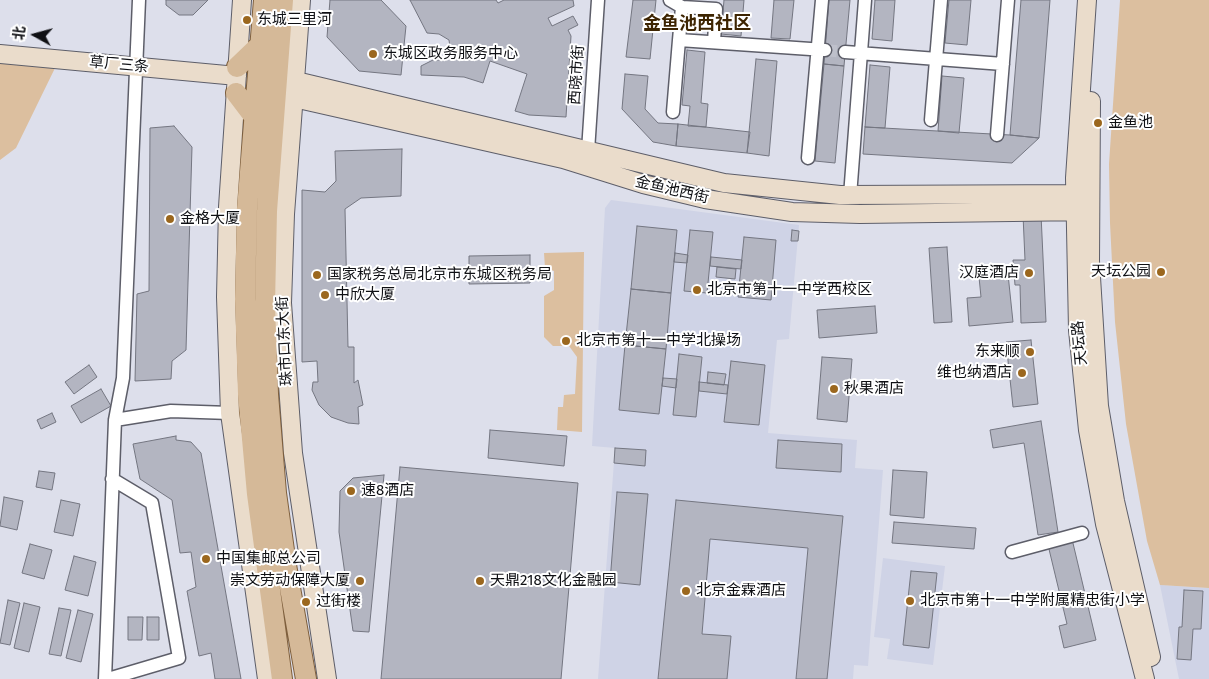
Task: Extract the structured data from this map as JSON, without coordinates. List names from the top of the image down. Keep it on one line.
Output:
{"streets":{"main road":["珠市口东大街"],"street":["草厂三条","西晓市街","金鱼池西街","天坛路"]},"crossings":[["西晓市街","金鱼池西街"],["金鱼池西街","珠市口东大街"],["金鱼池西街","天坛路"]],"districts":["金鱼池西社区"],"places":["东城三里河","东城区政务服务中心","金鱼池","金格大厦","天坛公园","汉庭酒店","国家税务总局北京市东城区税务局","北京市第十一中学西校区","中欣大厦","北京市第十一中学北操场","东来顺","维也纳酒店","秋果酒店","速8酒店","中国集邮总公司","崇文劳动保障大厦","天鼎218文化金融园","北京金霖酒店","北京市第十一中学附属精忠街小学","过街楼"],"north":"left"}
